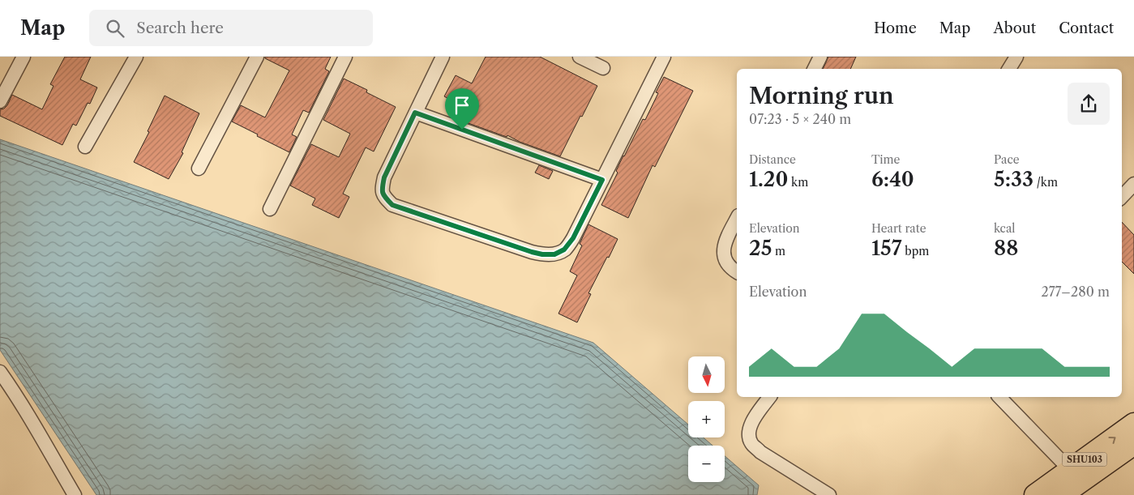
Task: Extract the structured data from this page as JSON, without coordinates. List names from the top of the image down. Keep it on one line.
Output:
{"streets":{"main road":["SHU103"]},"north":"bottom","page":{"header":"Map","search":"Search here","nav":["Home","Map","About","Contact"],"heading":["Morning run","07:23 · 5 × 240 m"],"stats":[["Distance","1.20 km"],["Time","6:40"],["Pace","5:33 /km"],["Elevation","25 m"],["Heart rate","157 bpm"],["kcal","88"]],"chart":["Elevation","277–280 m"],"map_buttons":["+","−"]}}
